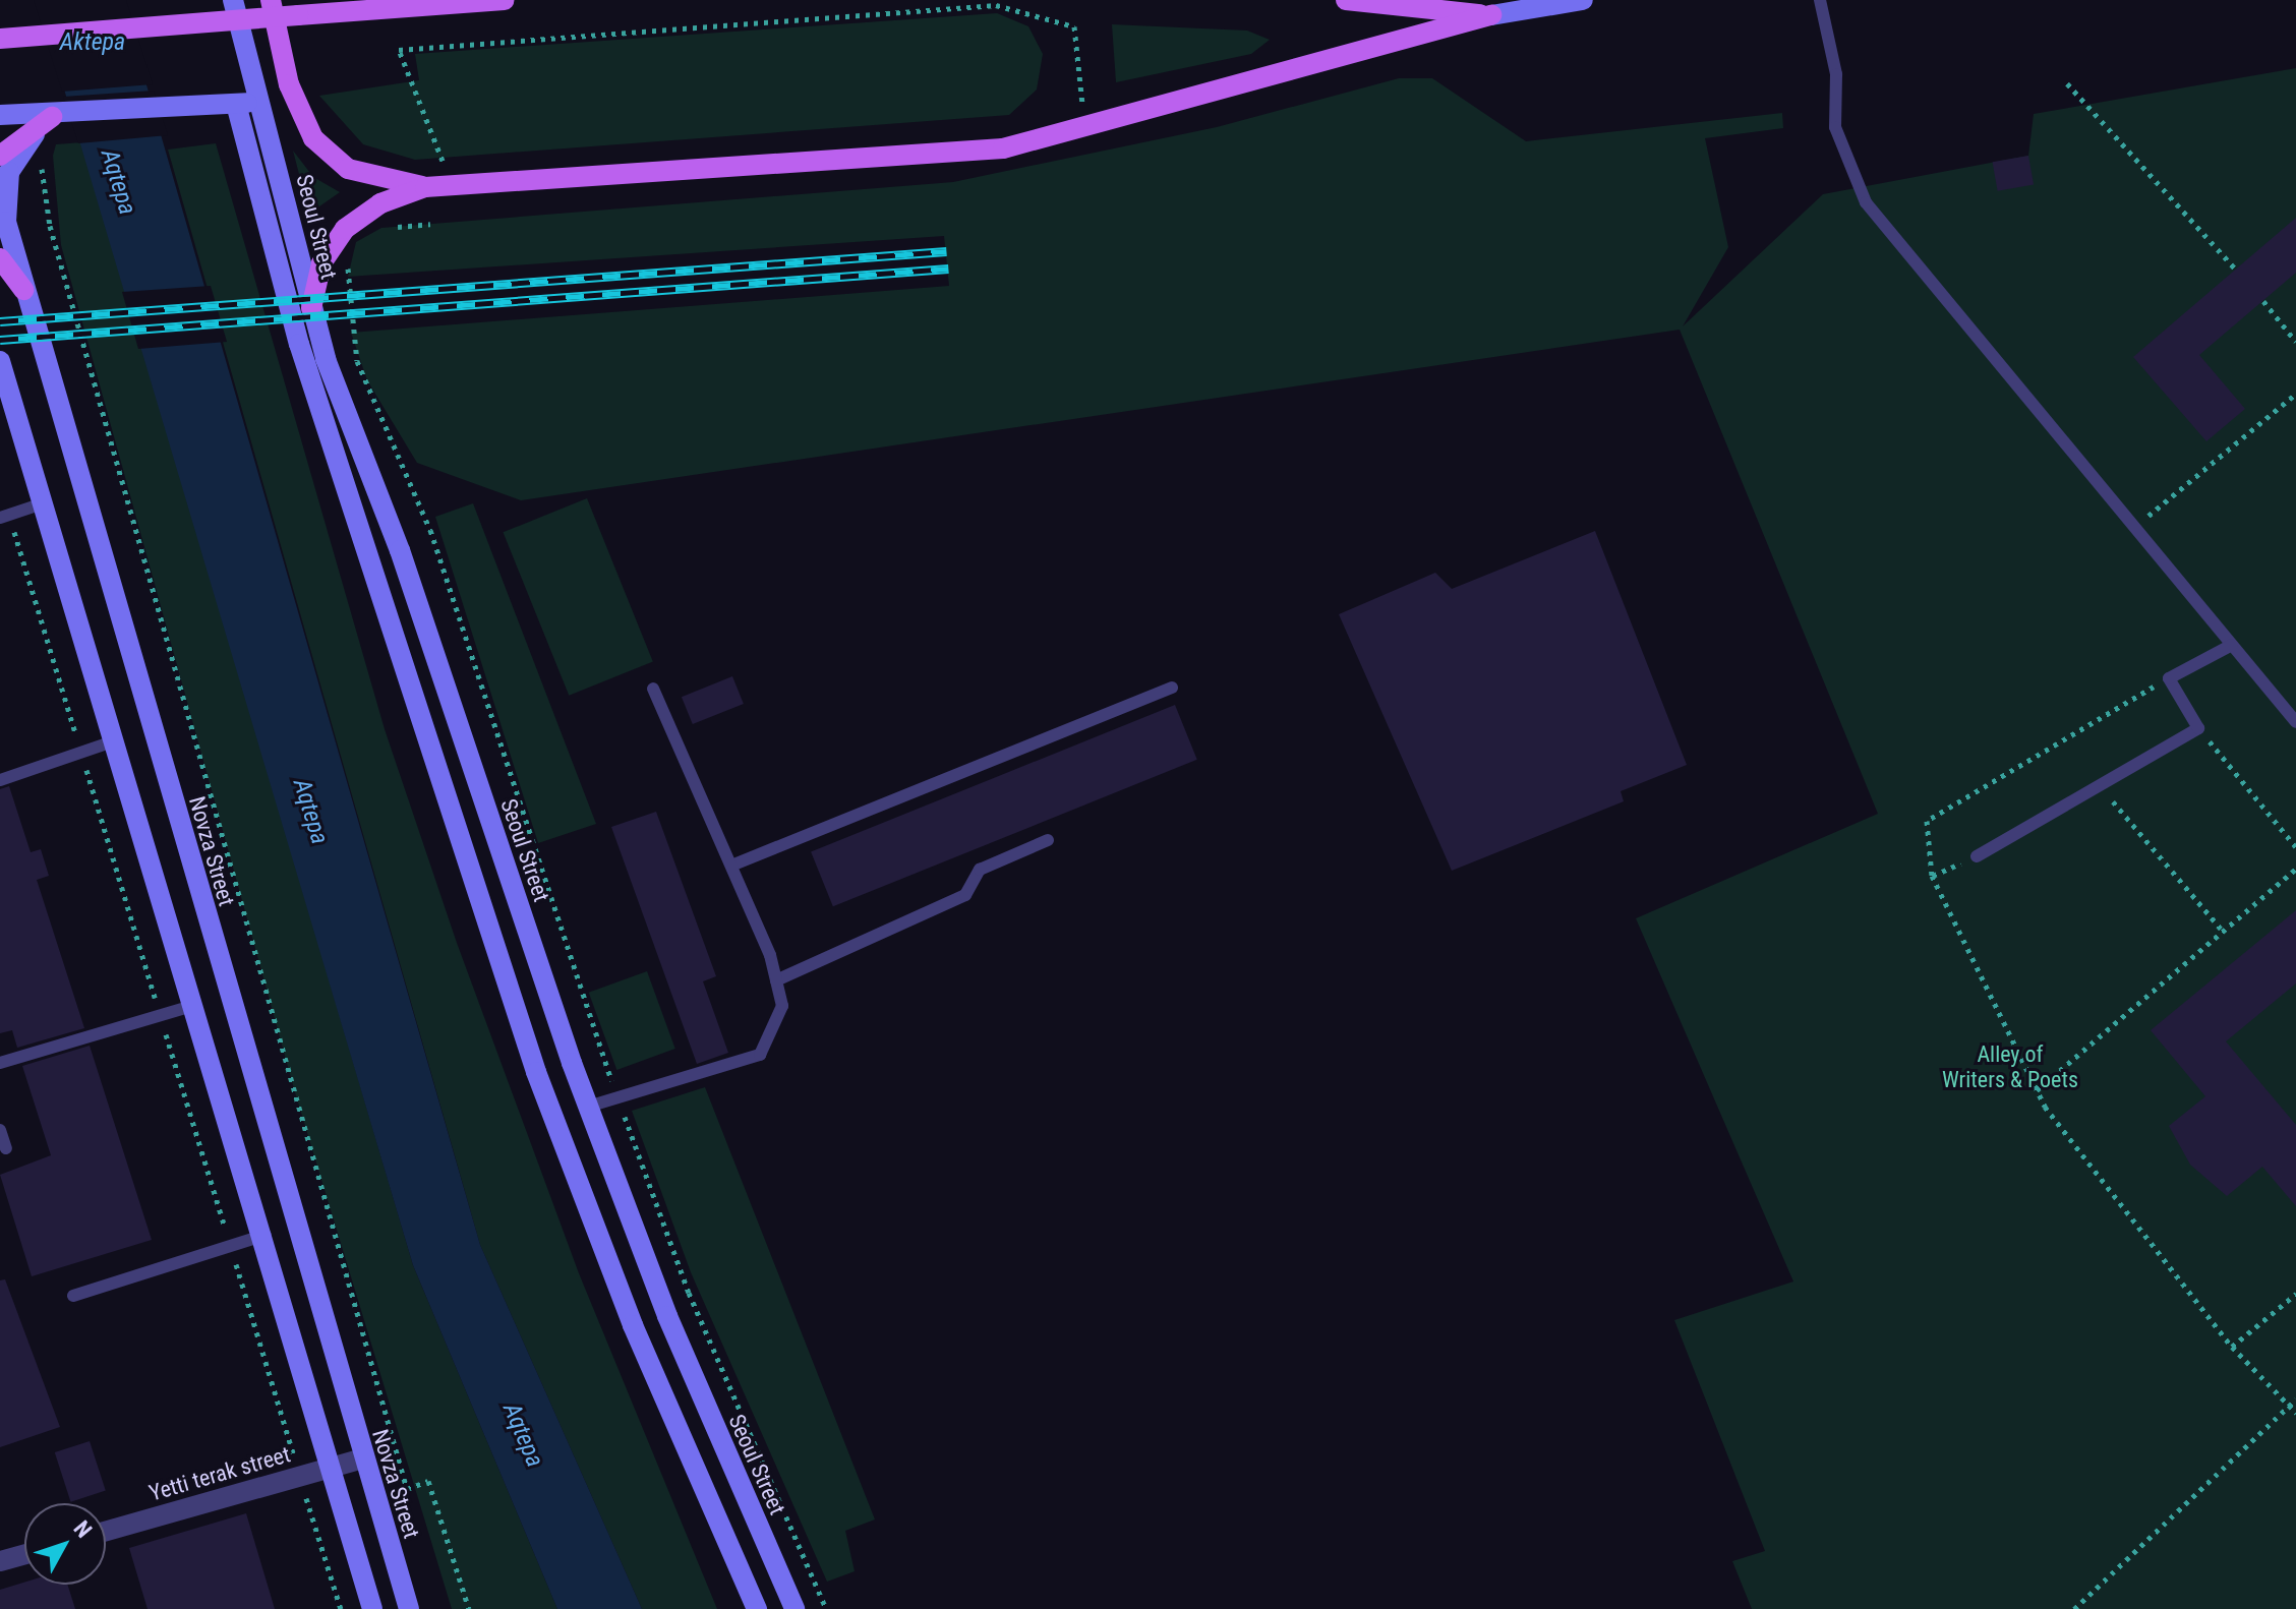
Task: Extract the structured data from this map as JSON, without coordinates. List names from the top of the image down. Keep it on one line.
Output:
{"streets":{"main road":["Seoul Street","Novza Street"],"street":["Yetti terak street"]},"crossings":[["Novza Street","Yetti terak street"]],"water":["Aktepa","Aqtepa"],"parks":["Alley of Writers & Poets"],"north":"top right"}
